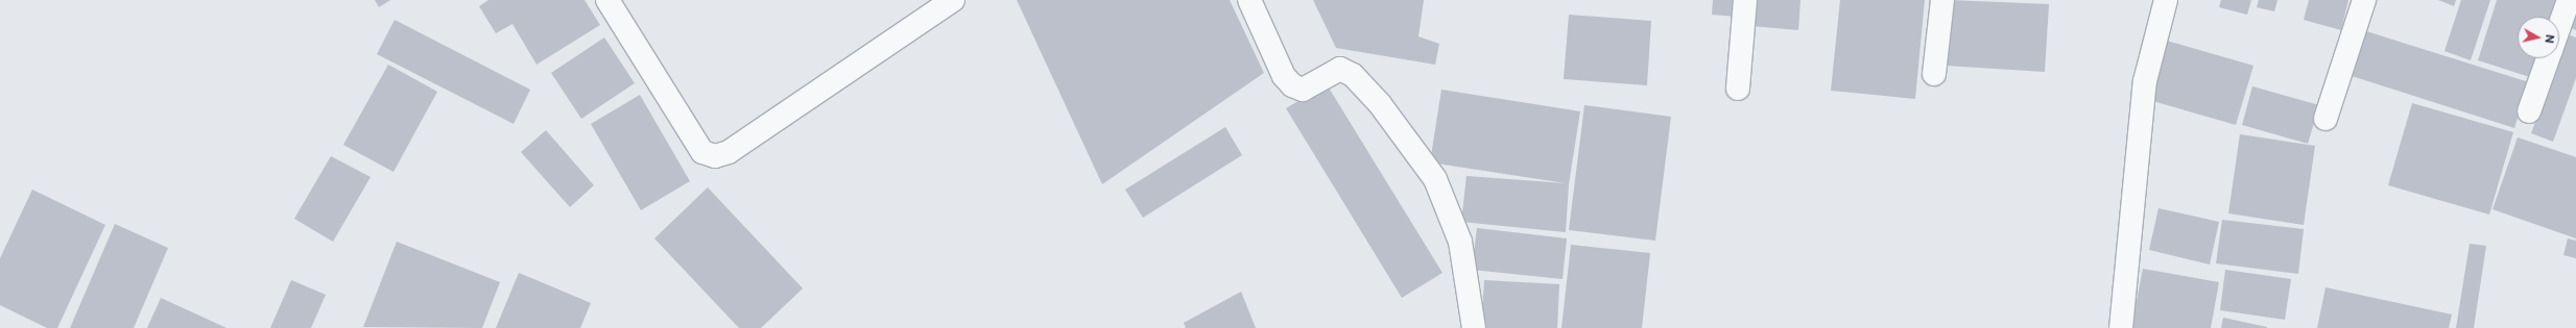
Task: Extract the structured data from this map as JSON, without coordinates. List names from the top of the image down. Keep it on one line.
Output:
{"north":"right"}
